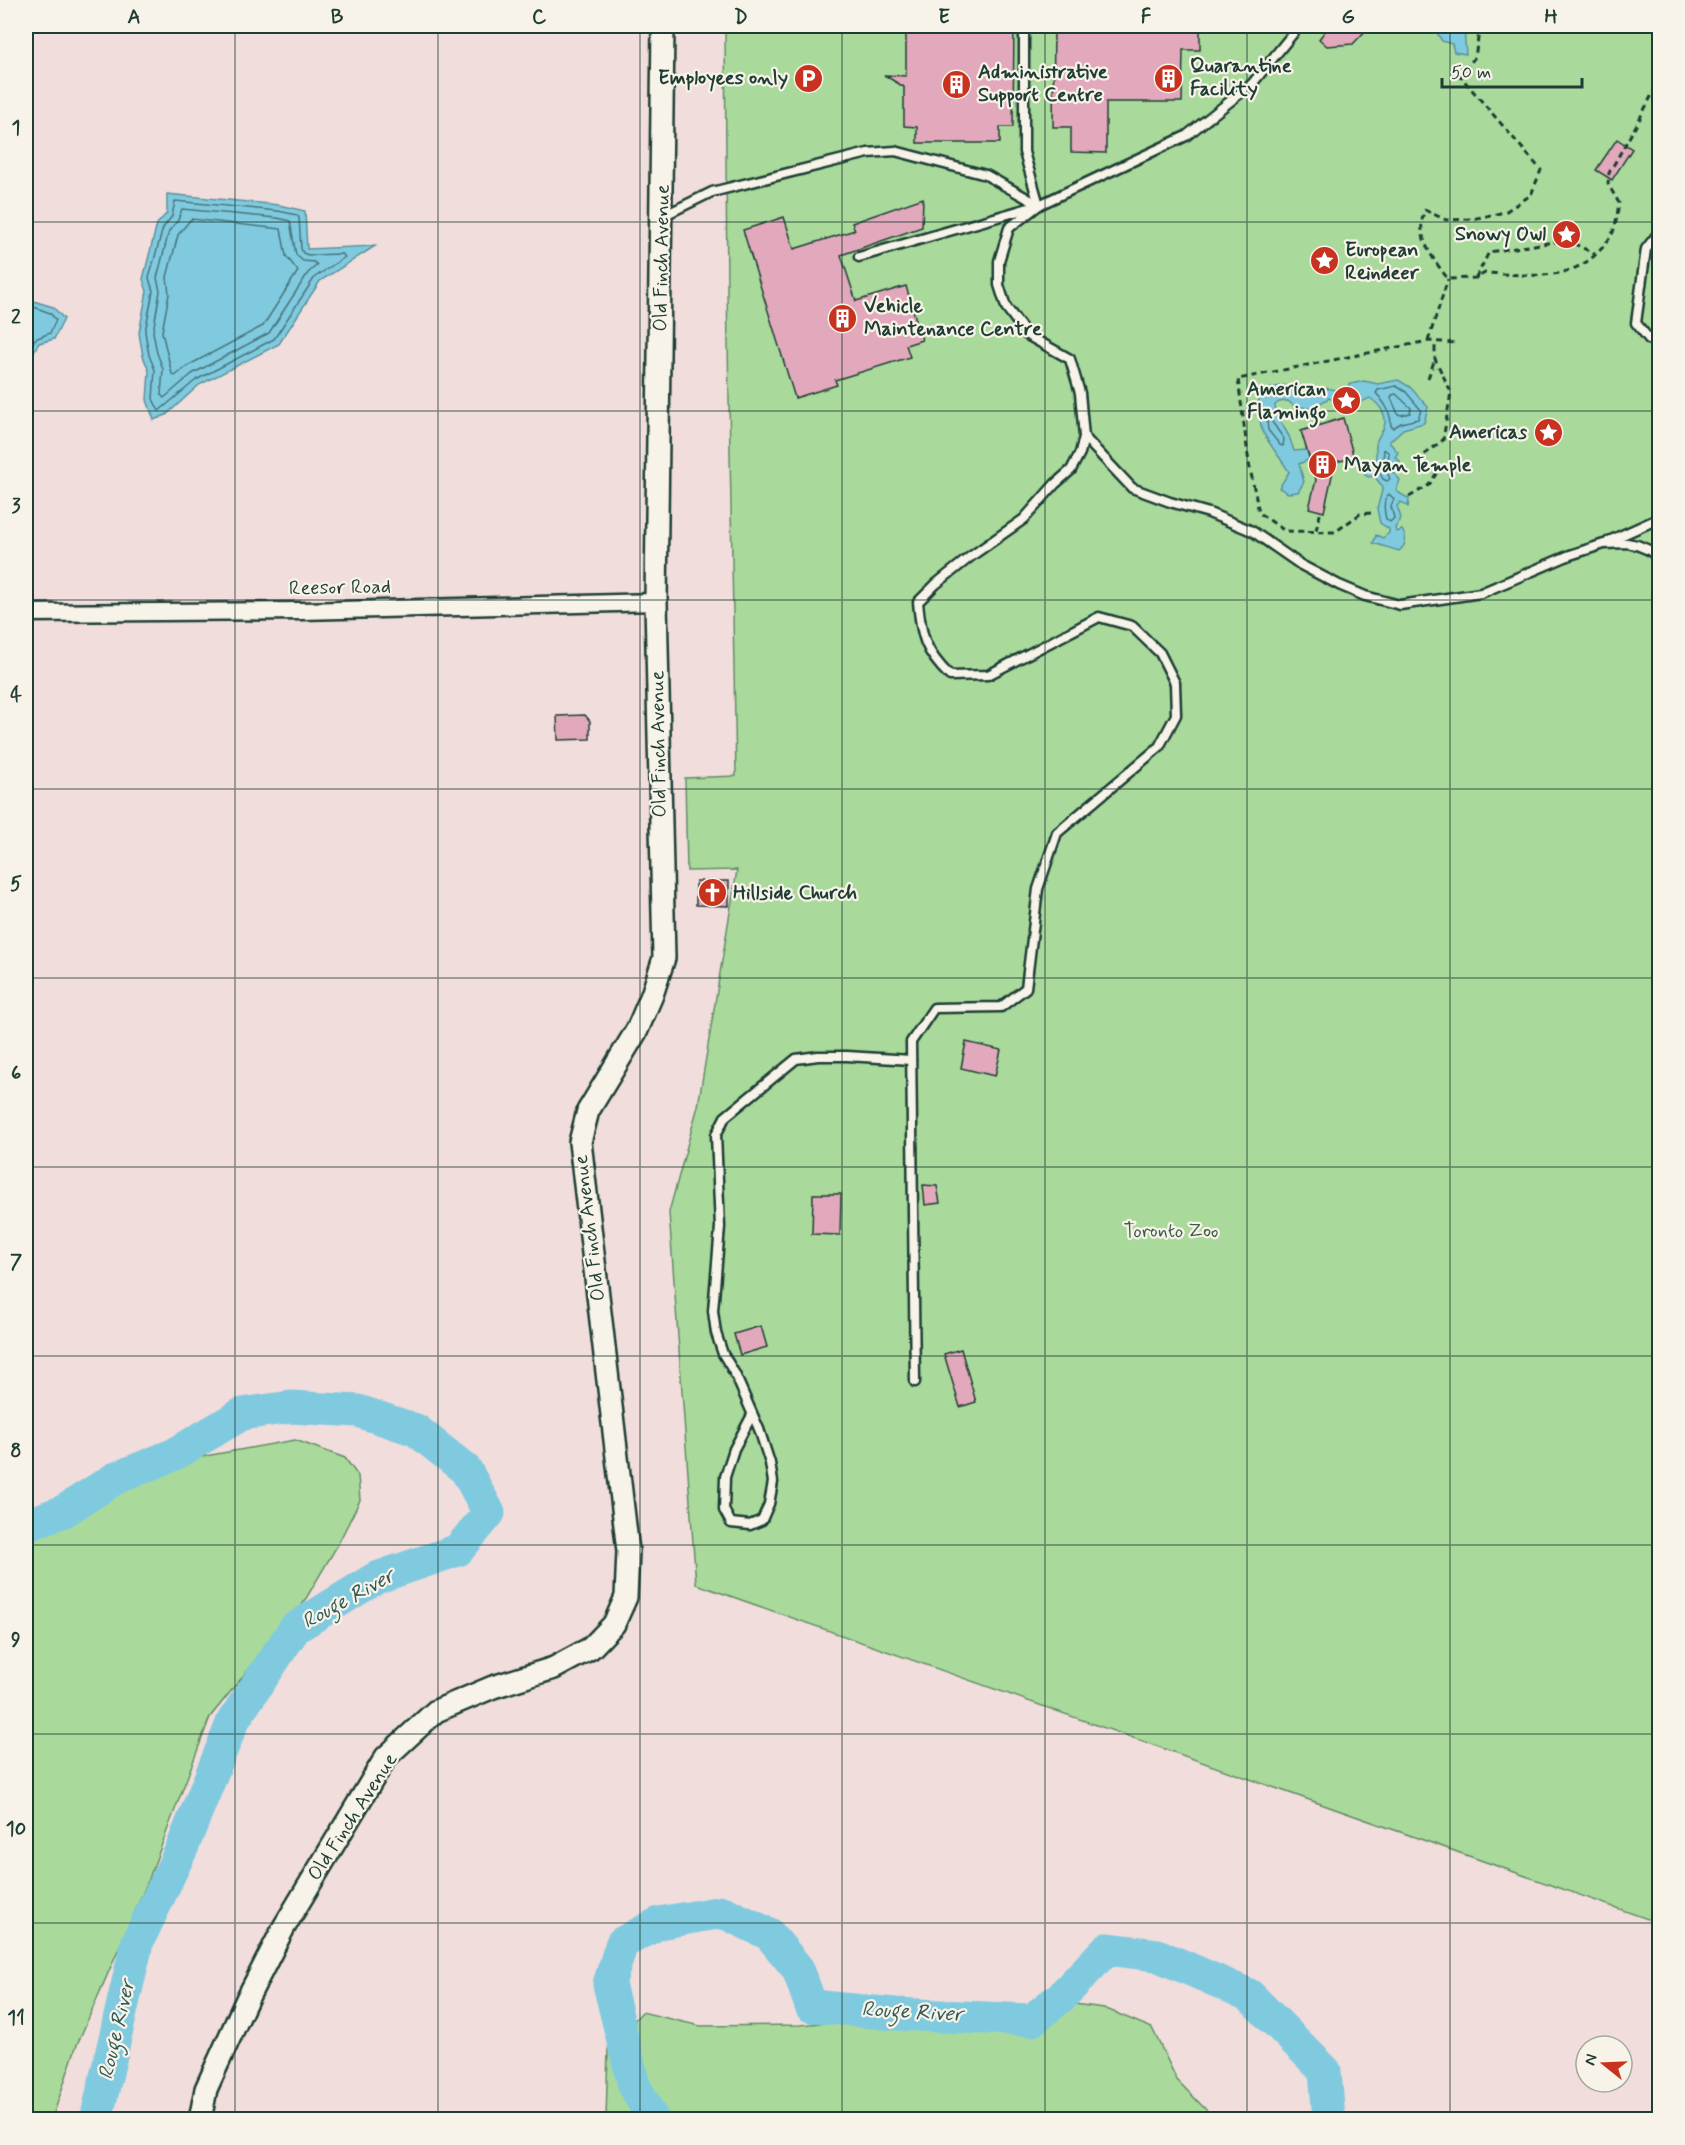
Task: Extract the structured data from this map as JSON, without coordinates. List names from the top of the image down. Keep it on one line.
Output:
{"streets":{"street":["Old Finch Avenue","Reesor Road"]},"crossings":[["Old Finch Avenue","Reesor Road"]],"water":["Rouge River"],"parks":["Toronto Zoo"],"places":{"parking":["Employees only"],"building":["Quarantine Facility","Administrative Support Centre","Vehicle Maintenance Centre","Mayan Temple"],"place":["Snowy Owl","European Reindeer","American Flamingo","Americas"],"church":["Hillside Church"]},"scale_bar":"50 m","north":"left","grid":{"columns":["A","B","C","D","E","F","G","H"],"rows":["1","2","3","4","5","6","7","8","9","10","11"]}}
